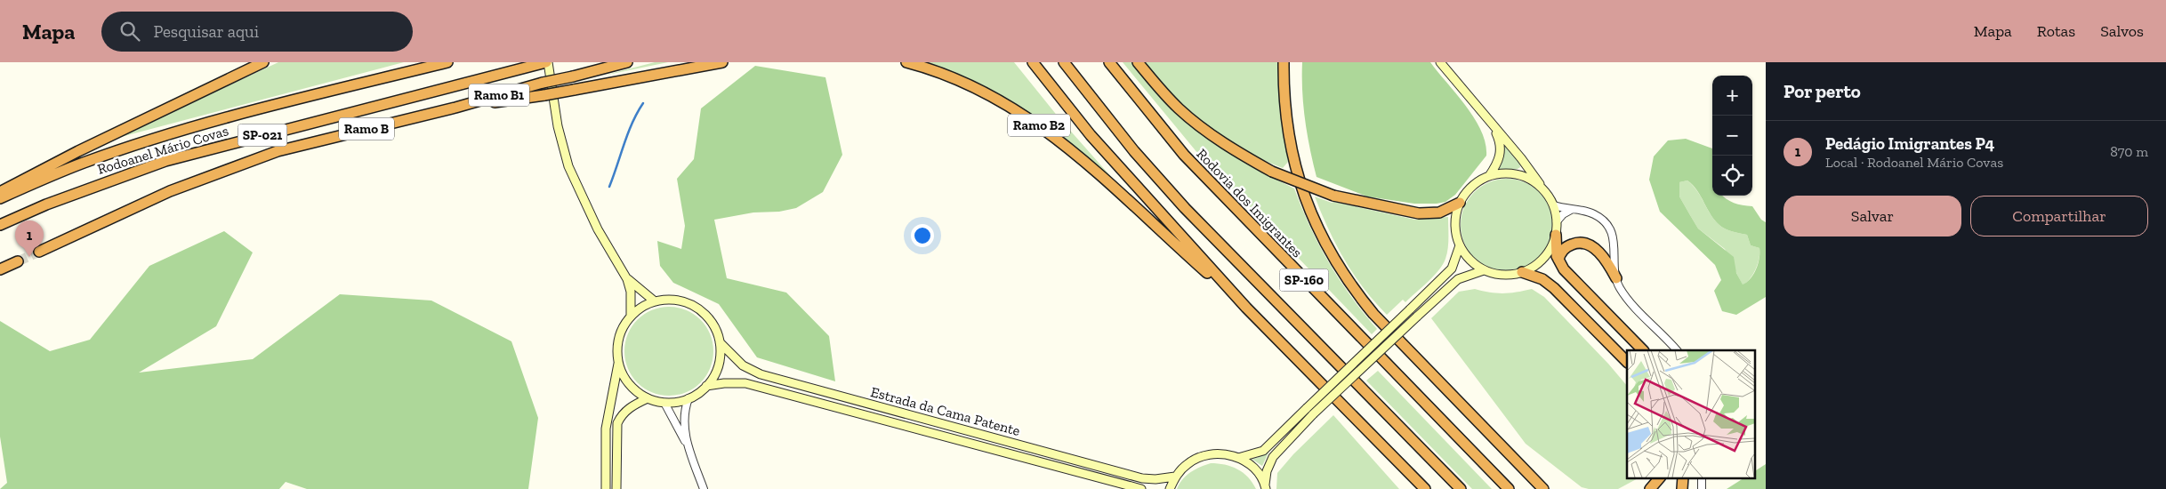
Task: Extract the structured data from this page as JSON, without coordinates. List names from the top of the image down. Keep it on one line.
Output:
{"streets":{"highway":["Ramo B1","Ramo B2","Ramo B","SP-021","Rodoanel Mário Covas","Rodovia dos Imigrantes","SP-160"],"main road":["Estrada da Cama Patente"]},"crossings":[["Ramo B1","Ramo B"]],"page":{"header":"Mapa","search":"Pesquisar aqui","nav":["Mapa","Rotas","Salvos"],"heading":"Por perto","map_buttons":["+","−"],"list":[{"mark":"1","name":"Pedágio Imigrantes P4","note":"Local · Rodoanel Mário Covas","value":"870 m"}],"buttons":["Salvar","Compartilhar"],"pins":"1"}}
